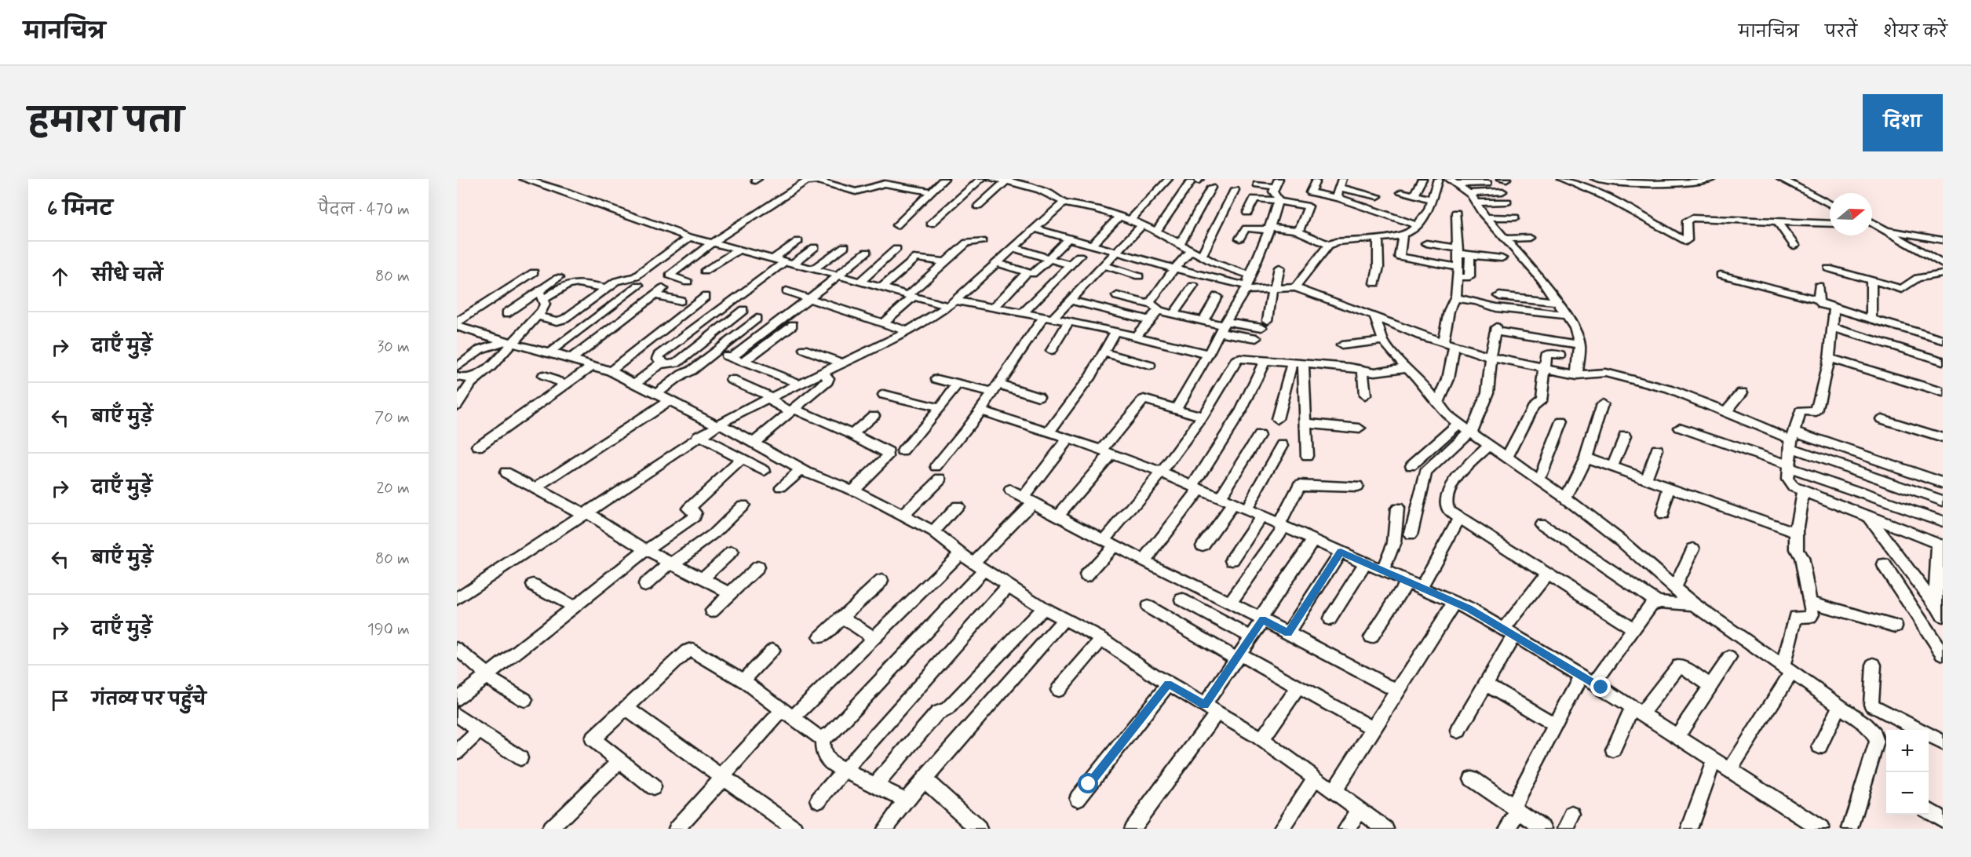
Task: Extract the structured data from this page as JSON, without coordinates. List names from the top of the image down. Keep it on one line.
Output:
{"north":"right","page":{"header":"मानचित्र","nav":["मानचित्र","परतें","शेयर करें"],"title":"हमारा पता","buttons":"दिशा","heading":["6 मिनट","पैदल · 470 m"],"list":[["सीधे चलें","80 m"],["दाएँ मुड़ें","30 m"],["बाएँ मुड़ें","70 m"],["दाएँ मुड़ें","20 m"],["बाएँ मुड़ें","80 m"],["दाएँ मुड़ें","190 m"],"गंतव्य पर पहुँचे"],"map_buttons":["+","−"]}}
